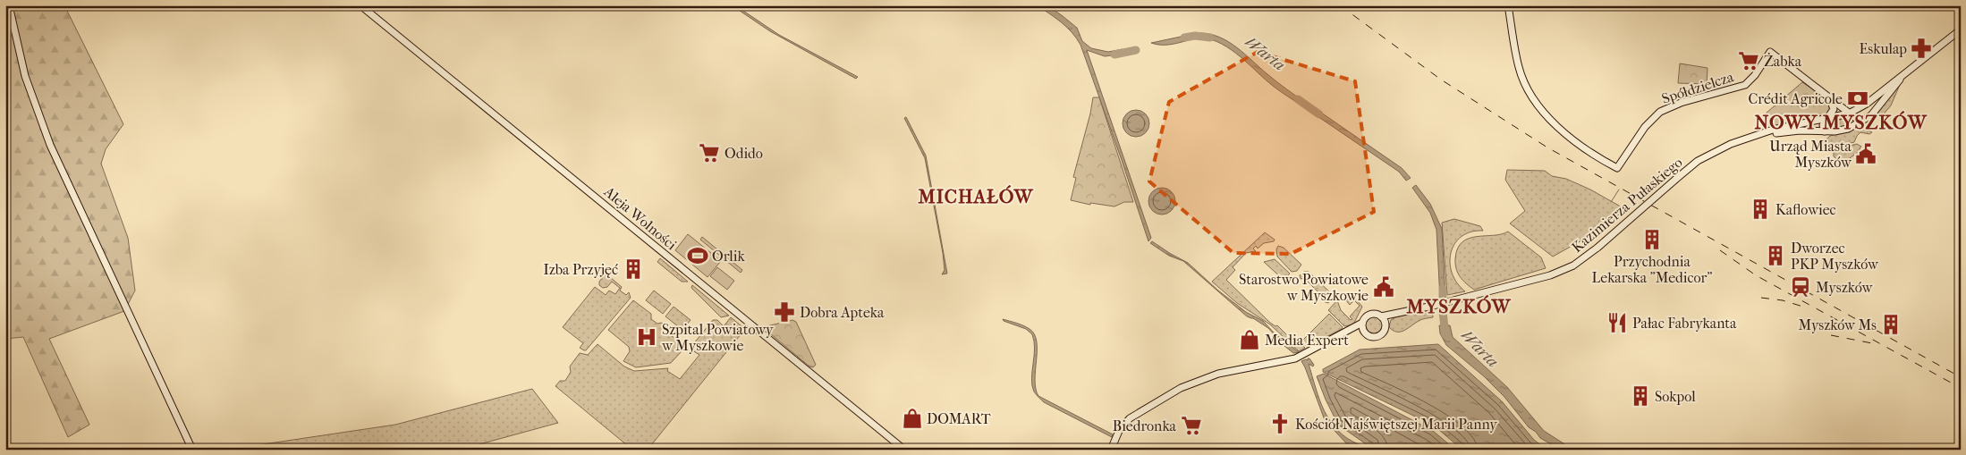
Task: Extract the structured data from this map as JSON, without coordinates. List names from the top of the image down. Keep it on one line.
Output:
{"streets":{"main road":["Spółdzielcza","Kazimierza Pułaskiego","Aleja Wolności"]},"districts":["NOWY MYSZKÓW","MICHAŁÓW","MYSZKÓW"],"water":["Warta"],"places":{"pharmacy":["Eskulap","Dobra Apteka"],"supermarket":["Żabka","Odido","Biedronka"],"bank":["Crédit Agricole"],"public building":["Urząd Miasta Myszków","Starostwo Powiatowe w Myszkowie"],"building":["Kaflowiec","Przychodnia Lekarska \"Medicor\"","Dworzec PKP Myszków","Izba Przyjęć","Myszków Ms","Sokpol"],"sports":["Orlik"],"station":["Myszków"],"restaurant":["Pałac Fabrykanta"],"hospital":["Szpital Powiatowy w Myszkowie"],"shop":["Media Expert","DOMART"],"church":["Kościół Najświętszej Marii Panny"]}}
